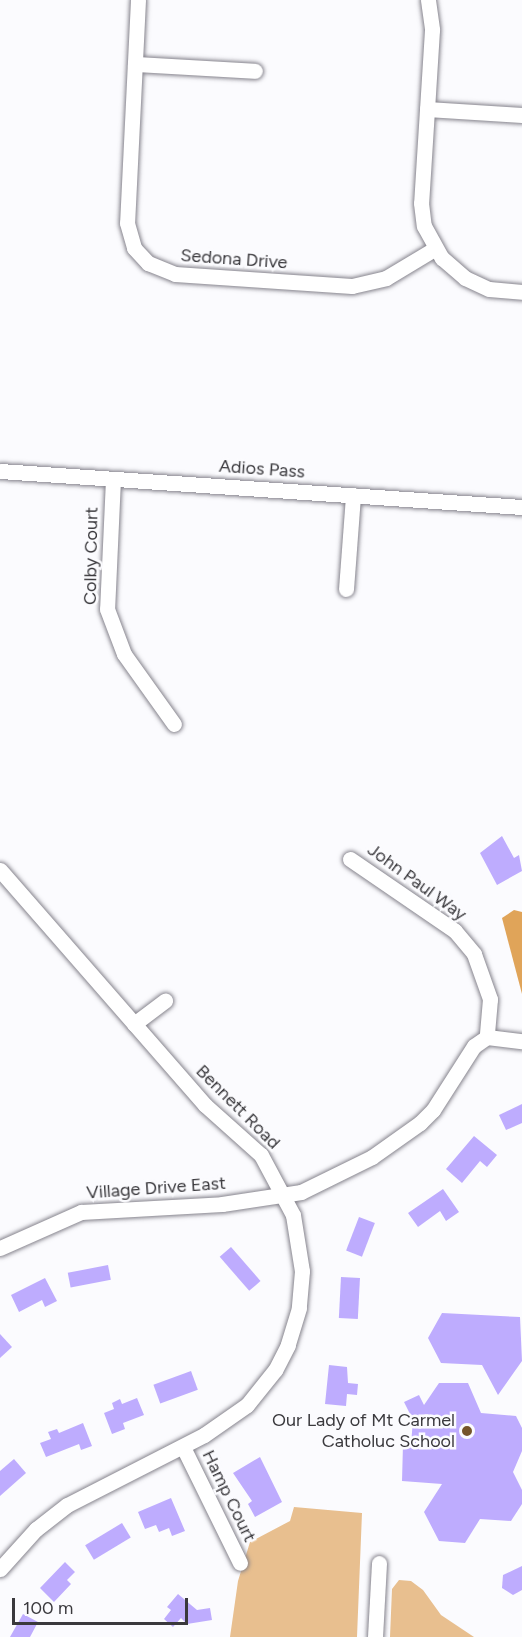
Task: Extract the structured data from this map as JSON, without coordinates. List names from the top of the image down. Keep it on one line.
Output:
{"streets":{"street":["Sedona Drive","Adios Pass","Colby Court","John Paul Way","Bennett Road","Village Drive East","Hamp Court"]},"crossings":[["Adios Pass","Colby Court"],["Bennett Road","Village Drive East"],["Bennett Road","Hamp Court"]],"places":["Our Lady of Mt Carmel Catholuc School"],"scale_bar":"100 m"}
